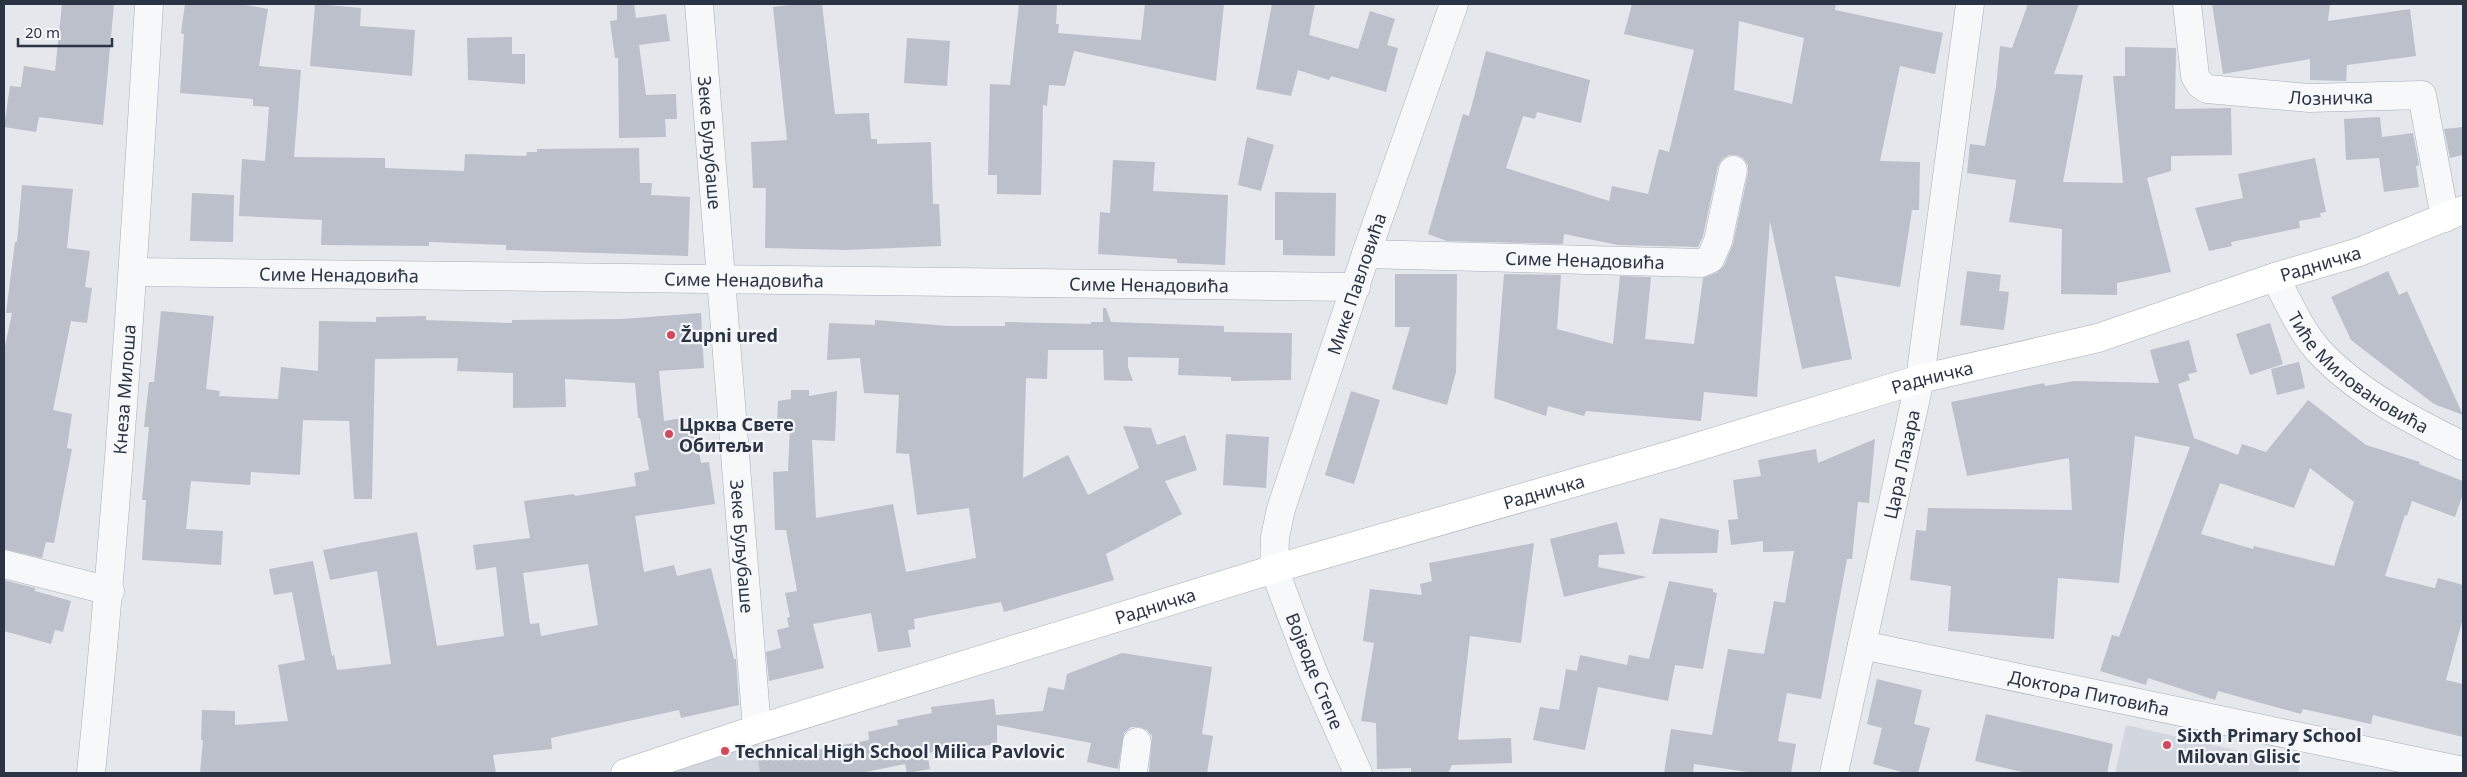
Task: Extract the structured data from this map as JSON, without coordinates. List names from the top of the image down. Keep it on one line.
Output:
{"streets":{"street":["Лозничка","Зеке Буљубаше","Симе Ненадовића","Радничка","Мике Павловића","Тиће Миловановића","Кнеза Милоша","Цара Лазара","Војводе Степе","Доктора Питовића"]},"crossings":[["Лозничка","Радничка"],["Зеке Буљубаше","Симе Ненадовића"],["Зеке Буљубаше","Радничка"],["Симе Ненадовића","Мике Павловића"],["Симе Ненадовића","Кнеза Милоша"],["Радничка","Мике Павловића"],["Радничка","Тиће Миловановића"],["Радничка","Цара Лазара"],["Радничка","Војводе Степе"],["Мике Павловића","Војводе Степе"],["Цара Лазара","Доктора Питовића"]],"places":["Župni ured","Црква Свете Обитељи","Sixth Primary School Milovan Glisic","Technical High School Milica Pavlovic"],"scale_bar":"20 m"}
